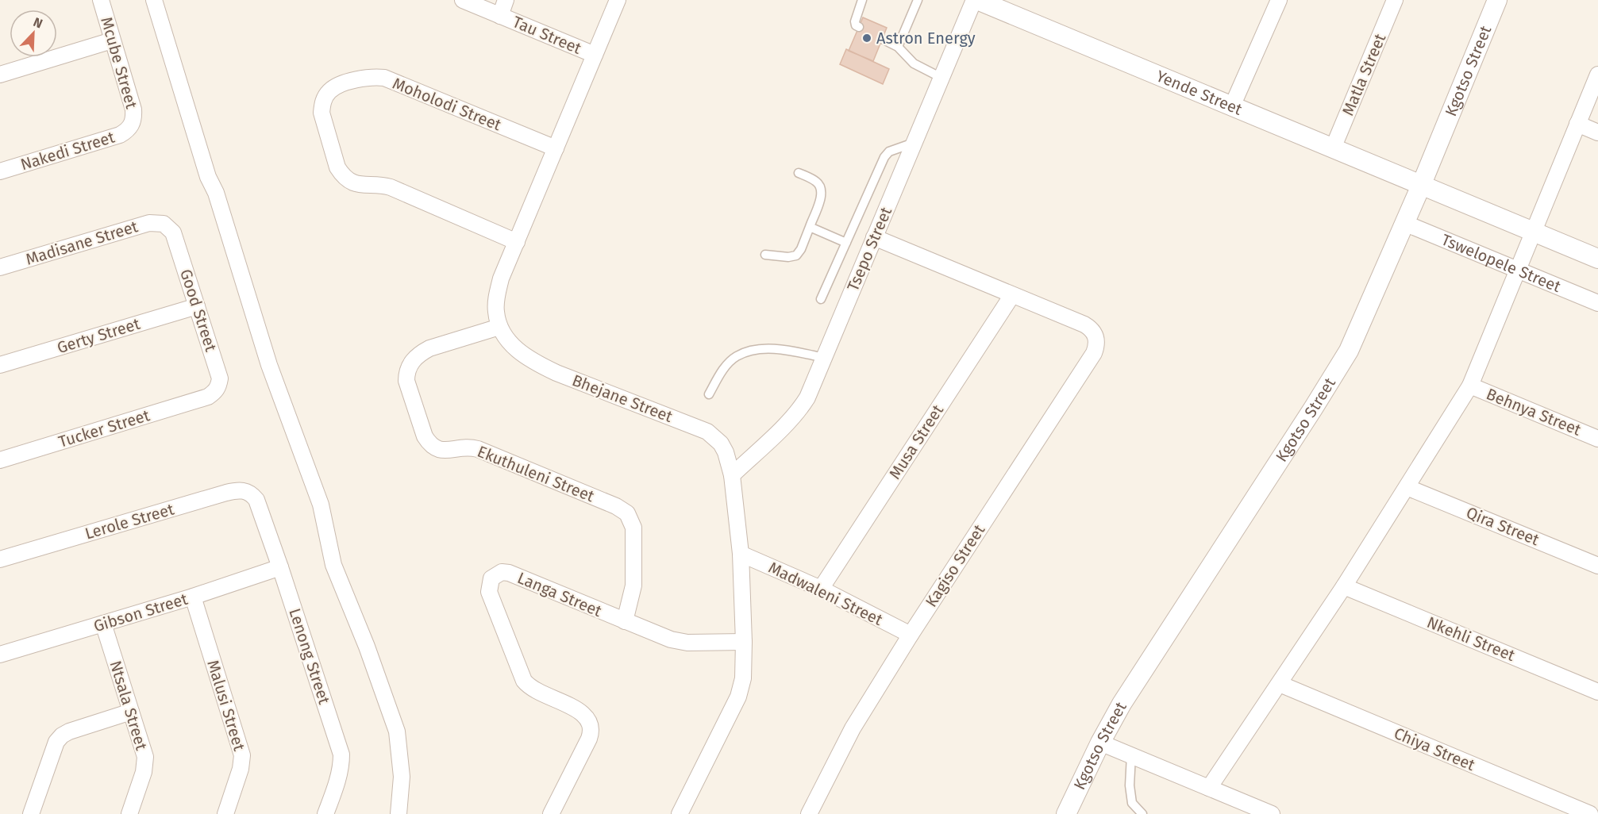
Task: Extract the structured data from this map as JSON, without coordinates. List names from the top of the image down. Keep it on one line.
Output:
{"streets":{"street":["Tau Street","Mcube Street","Kgotso Street","Matla Street","Yende Street","Moholodi Street","Nakedi Street","Madisane Street","Tsepo Street","Tswelopele Street","Good Street","Gerty Street","Bhejane Street","Behnya Street","Tucker Street","Musa Street","Ekuthuleni Street","Lerole Street","Qira Street","Kagiso Street","Madwaleni Street","Langa Street","Gibson Street","Nkehli Street","Lenong Street","Ntsala Street","Malusi Street","Chiya Street"]},"crossings":[["Mcube Street","Nakedi Street"],["Kgotso Street","Yende Street"],["Kgotso Street","Tswelopele Street"],["Matla Street","Yende Street"],["Yende Street","Tsepo Street"],["Madisane Street","Good Street"],["Tsepo Street","Bhejane Street"],["Good Street","Gerty Street"],["Good Street","Tucker Street"],["Bhejane Street","Ekuthuleni Street"],["Bhejane Street","Madwaleni Street"],["Bhejane Street","Langa Street"],["Musa Street","Kagiso Street"],["Musa Street","Madwaleni Street"],["Ekuthuleni Street","Langa Street"],["Lerole Street","Lenong Street"],["Kagiso Street","Madwaleni Street"],["Gibson Street","Lenong Street"],["Gibson Street","Ntsala Street"],["Gibson Street","Malusi Street"]],"places":["Astron Energy"],"north":"top right"}
